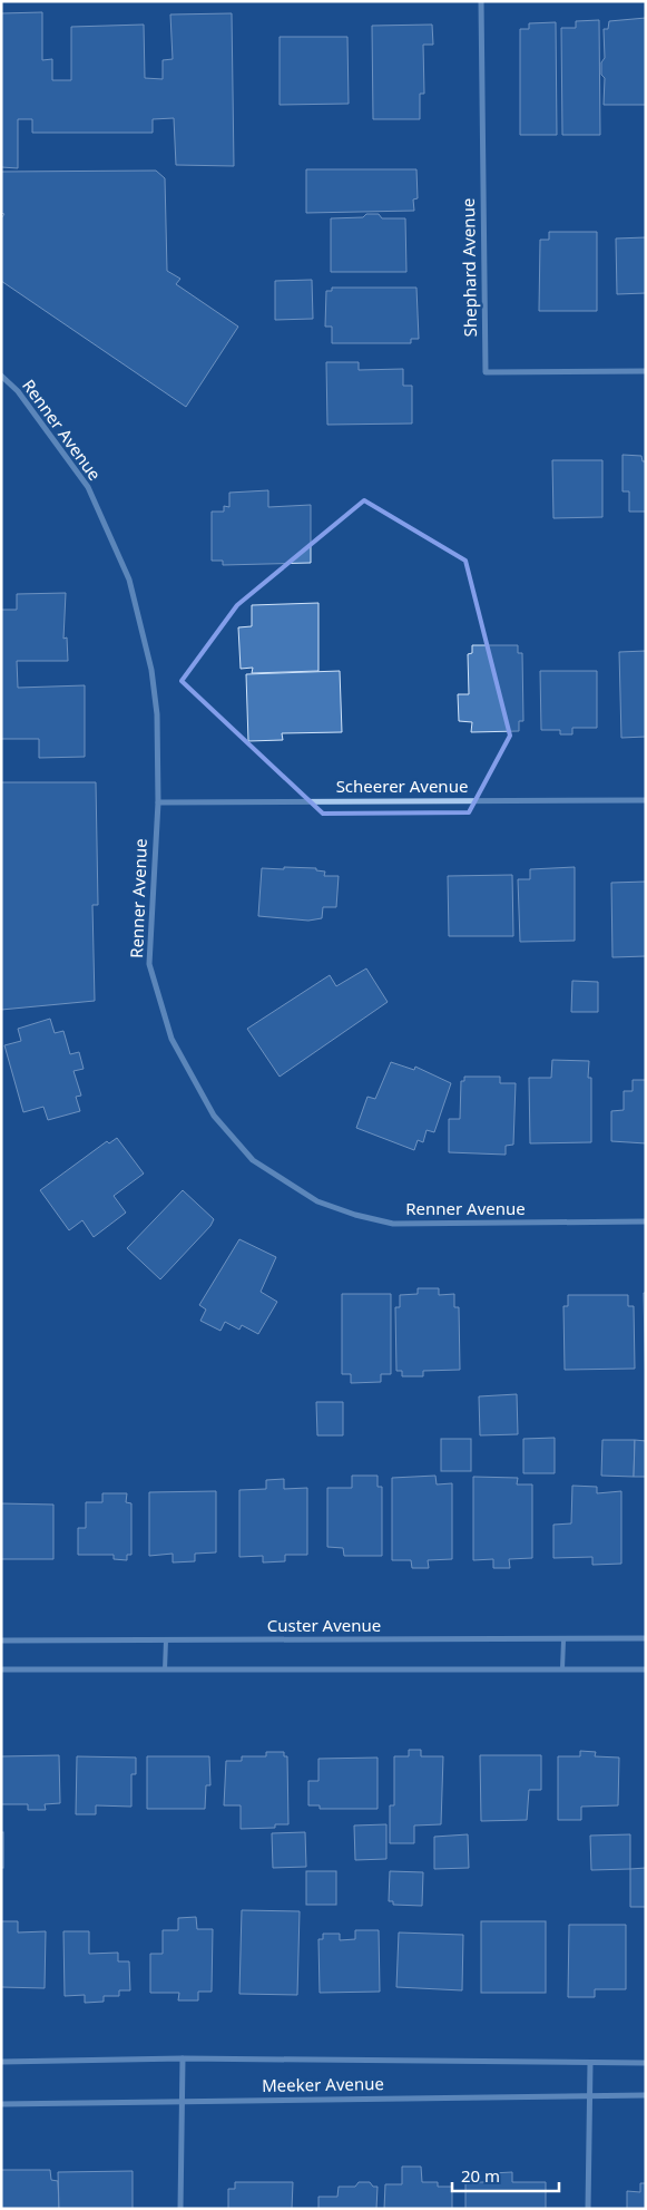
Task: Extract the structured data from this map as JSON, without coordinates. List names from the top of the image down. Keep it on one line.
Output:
{"streets":{"street":["Shephard Avenue","Renner Avenue","Scheerer Avenue","Custer Avenue","Meeker Avenue"]},"crossings":[["Renner Avenue","Scheerer Avenue"]],"scale_bar":"20 m"}
